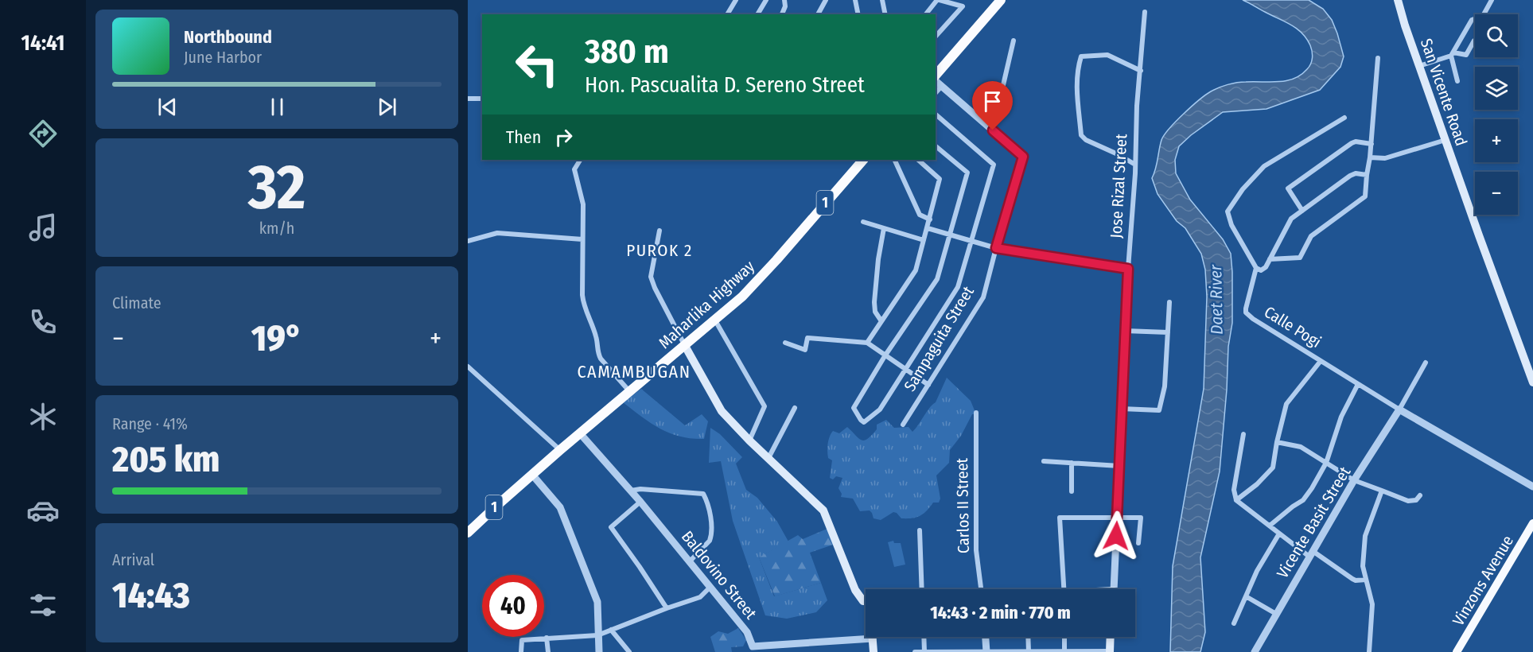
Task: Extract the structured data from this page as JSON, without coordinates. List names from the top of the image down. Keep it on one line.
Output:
{"streets":{"highway":["1","Maharlika Highway"],"main road":["San Vicente Road","Vinzons Avenue"],"street":["Jose Rizal Street","Calle Pogi","Sampaguita Street","Carlos II Street","Vicente Basit Street","Baldovino Street"]},"crossings":[["Maharlika Highway","Baldovino Street"],["Calle Pogi","Vicente Basit Street"]],"districts":["PUROK 2","CAMAMBUGAN"],"water":["Daet River"],"page":{"tabs":"14:41","map_buttons":["+","−"],"turn":["380 m","Hon. Pascualita D. Sereno Street"],"song":["Northbound","June Harbor"],"then":"Then","tile":[["32","km/h"],"Climate",["Range · 41%","205 km"],["Arrival","14:43"]],"heat":["−","19°","+"],"limit":"40","trip":"14:43 · 2 min · 770 m"}}
